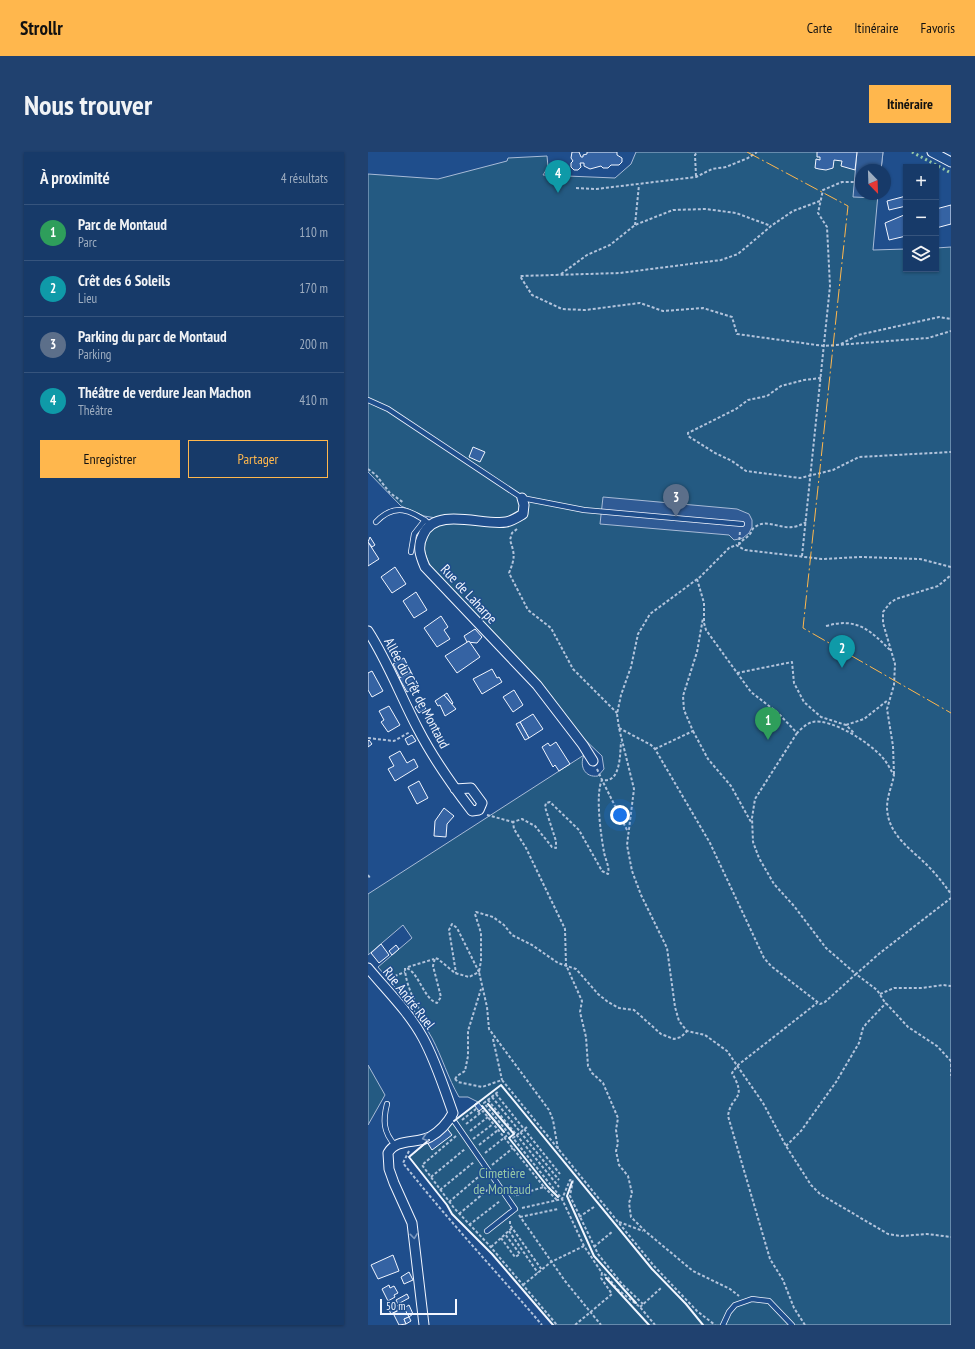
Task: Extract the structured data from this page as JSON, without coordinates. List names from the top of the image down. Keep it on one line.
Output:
{"streets":{"street":["Rue de Laharpe","Allée du Crêt de Montaud","Rue André Ruel"]},"parks":["Cimetière de Montaud"],"scale_bar":"50 m","north":"bottom right","page":{"header":"Strollr","nav":["Carte","Itinéraire","Favoris"],"buttons":["Itinéraire",["Enregistrer","Partager"]],"title":"Nous trouver","heading":["À proximité","4 résultats"],"pins":["4","3","2","1"],"map_buttons":["+","−"],"list":[{"mark":"1","name":"Parc de Montaud","note":"Parc","value":"110 m"},{"mark":"2","name":"Crêt des 6 Soleils","note":"Lieu","value":"170 m"},{"mark":"3","name":"Parking du parc de Montaud","note":"Parking","value":"200 m"},{"mark":"4","name":"Théâtre de verdure Jean Machon","note":"Théâtre","value":"410 m"}],"scale":"50 m"}}
